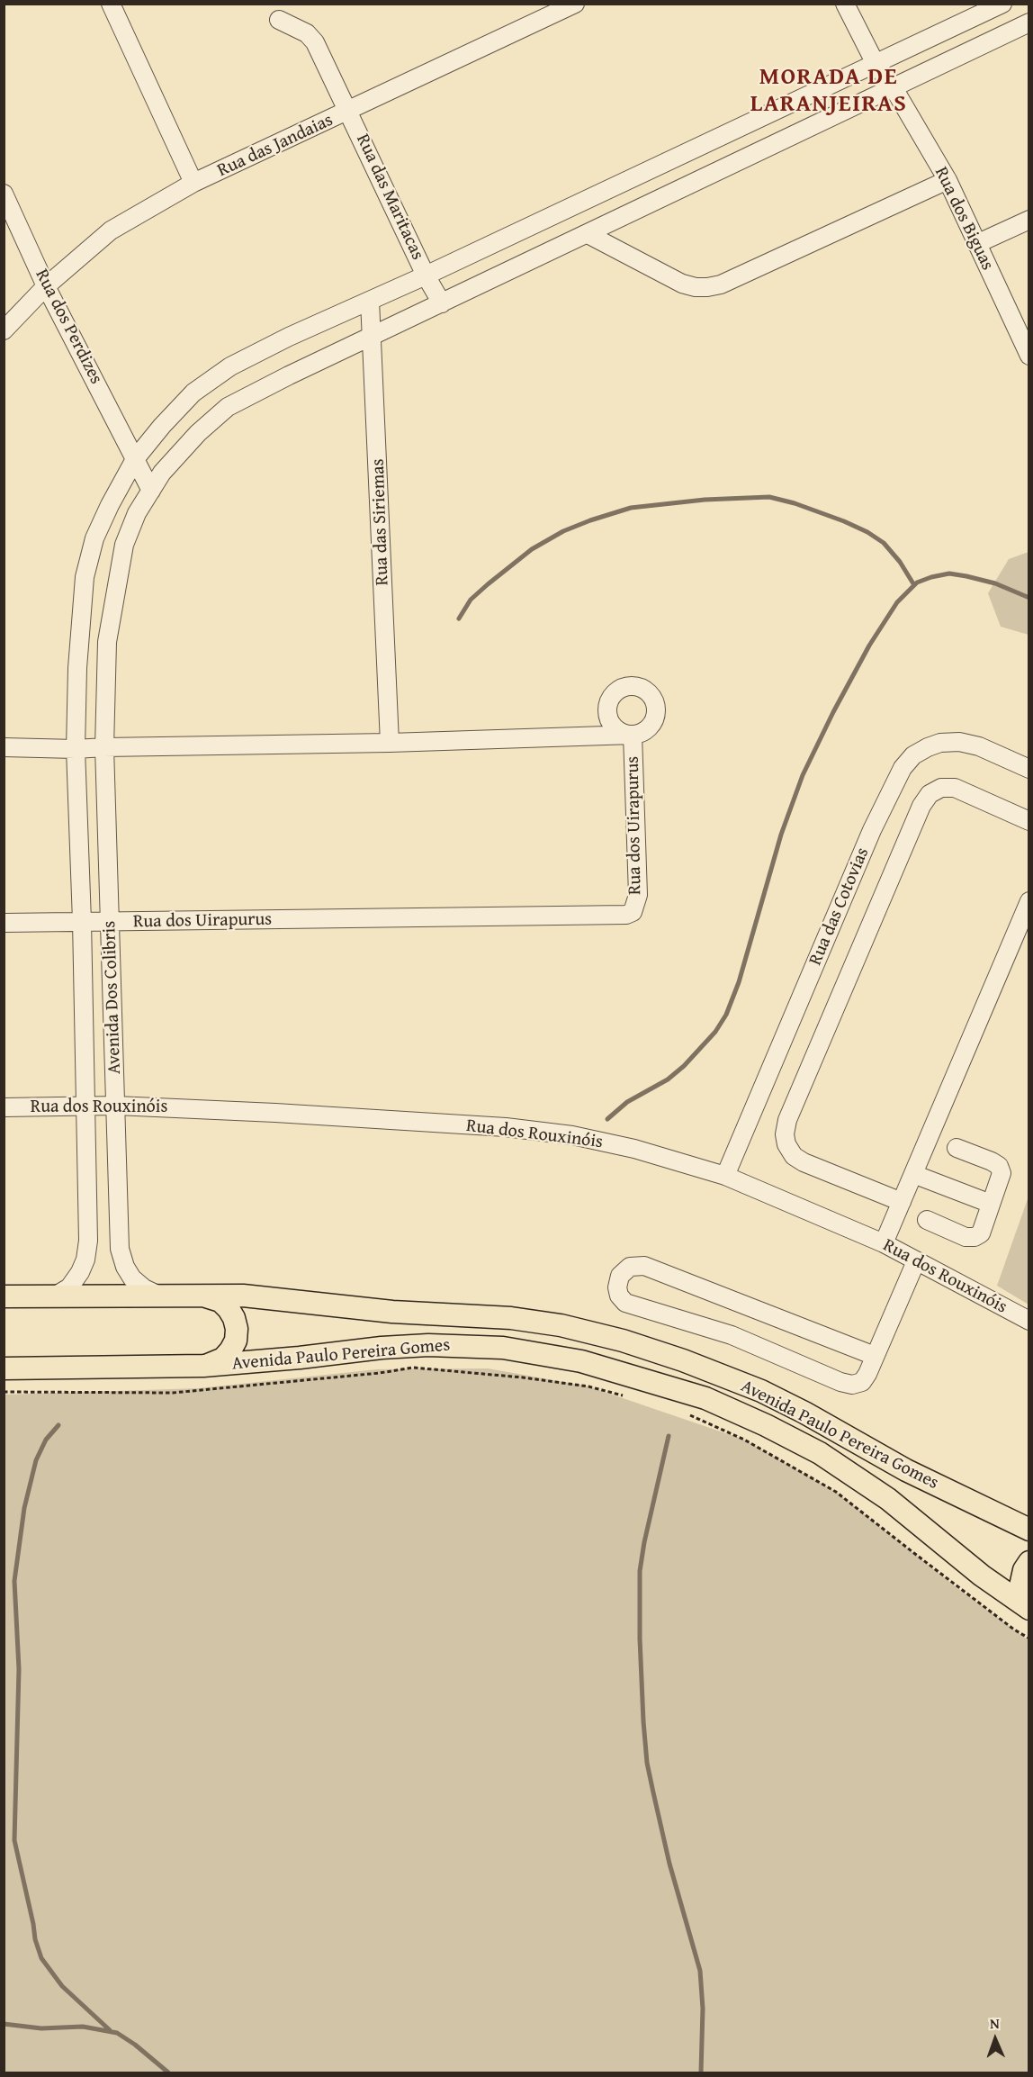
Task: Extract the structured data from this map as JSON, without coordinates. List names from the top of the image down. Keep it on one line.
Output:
{"streets":{"main road":["Avenida Paulo Pereira Gomes"],"street":["Rua das Jandaias","Rua das Maritacas","Rua dos Biguas","Rua dos Perdizes","Rua das Siriemas","Rua dos Uirapurus","Rua das Cotovias","Avenida Dos Colibris","Rua dos Rouxinóis"]},"crossings":[["Rua das Jandaias","Rua das Maritacas"],["Rua das Jandaias","Rua dos Perdizes"],["Rua das Maritacas","Avenida Dos Colibris"],["Rua dos Biguas","Avenida Dos Colibris"],["Rua dos Perdizes","Avenida Dos Colibris"],["Rua das Siriemas","Rua dos Uirapurus"],["Rua das Siriemas","Avenida Dos Colibris"],["Rua dos Uirapurus","Avenida Dos Colibris"],["Rua das Cotovias","Rua dos Rouxinóis"],["Avenida Dos Colibris","Rua dos Rouxinóis"],["Avenida Dos Colibris","Avenida Paulo Pereira Gomes"]],"districts":["MORADA DE LARANJEIRAS"],"north":"top"}
